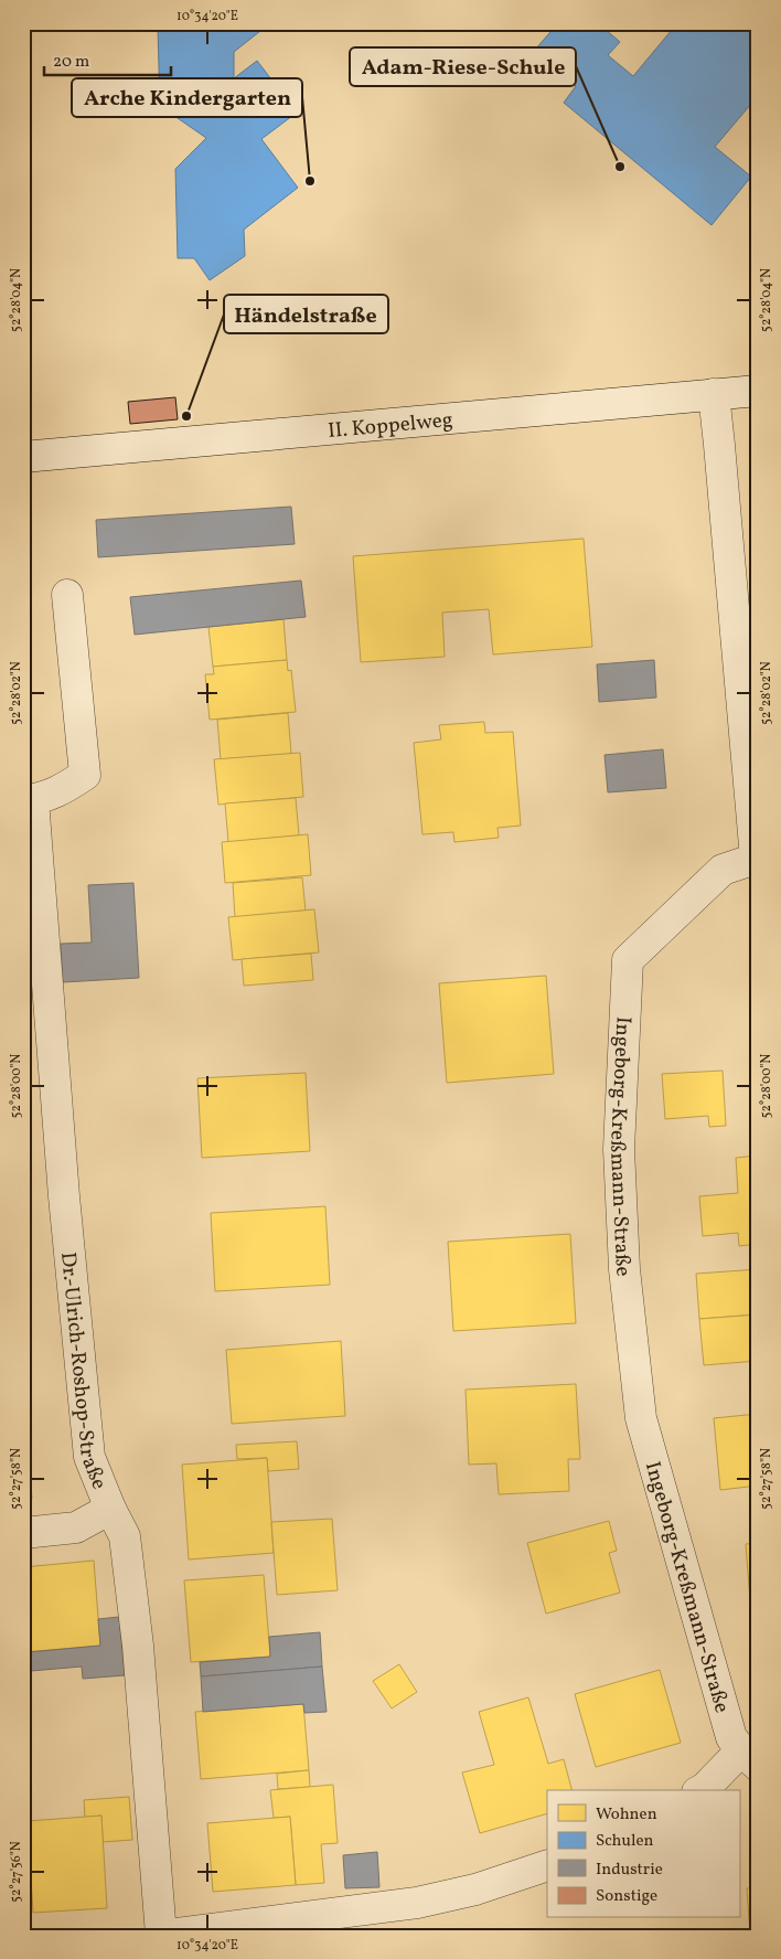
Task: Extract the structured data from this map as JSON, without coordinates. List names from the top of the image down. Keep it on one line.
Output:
{"streets":{"street":["II. Koppelweg","Ingeborg-Kreßmann-Straße","Dr.-Ulrich-Roshop-Straße"]},"crossings":[["II. Koppelweg","Ingeborg-Kreßmann-Straße"]],"places":["Adam-Riese-Schule","Arche Kindergarten","Händelstraße"],"legend":["Wohnen","Schulen","Industrie","Sonstige"],"scale_bar":"20 m","coordinates":["10°34'20\"E","52°28'04\"N","52°28'02\"N","52°28'00\"N","52°27'58\"N","52°27'56\"N"]}
